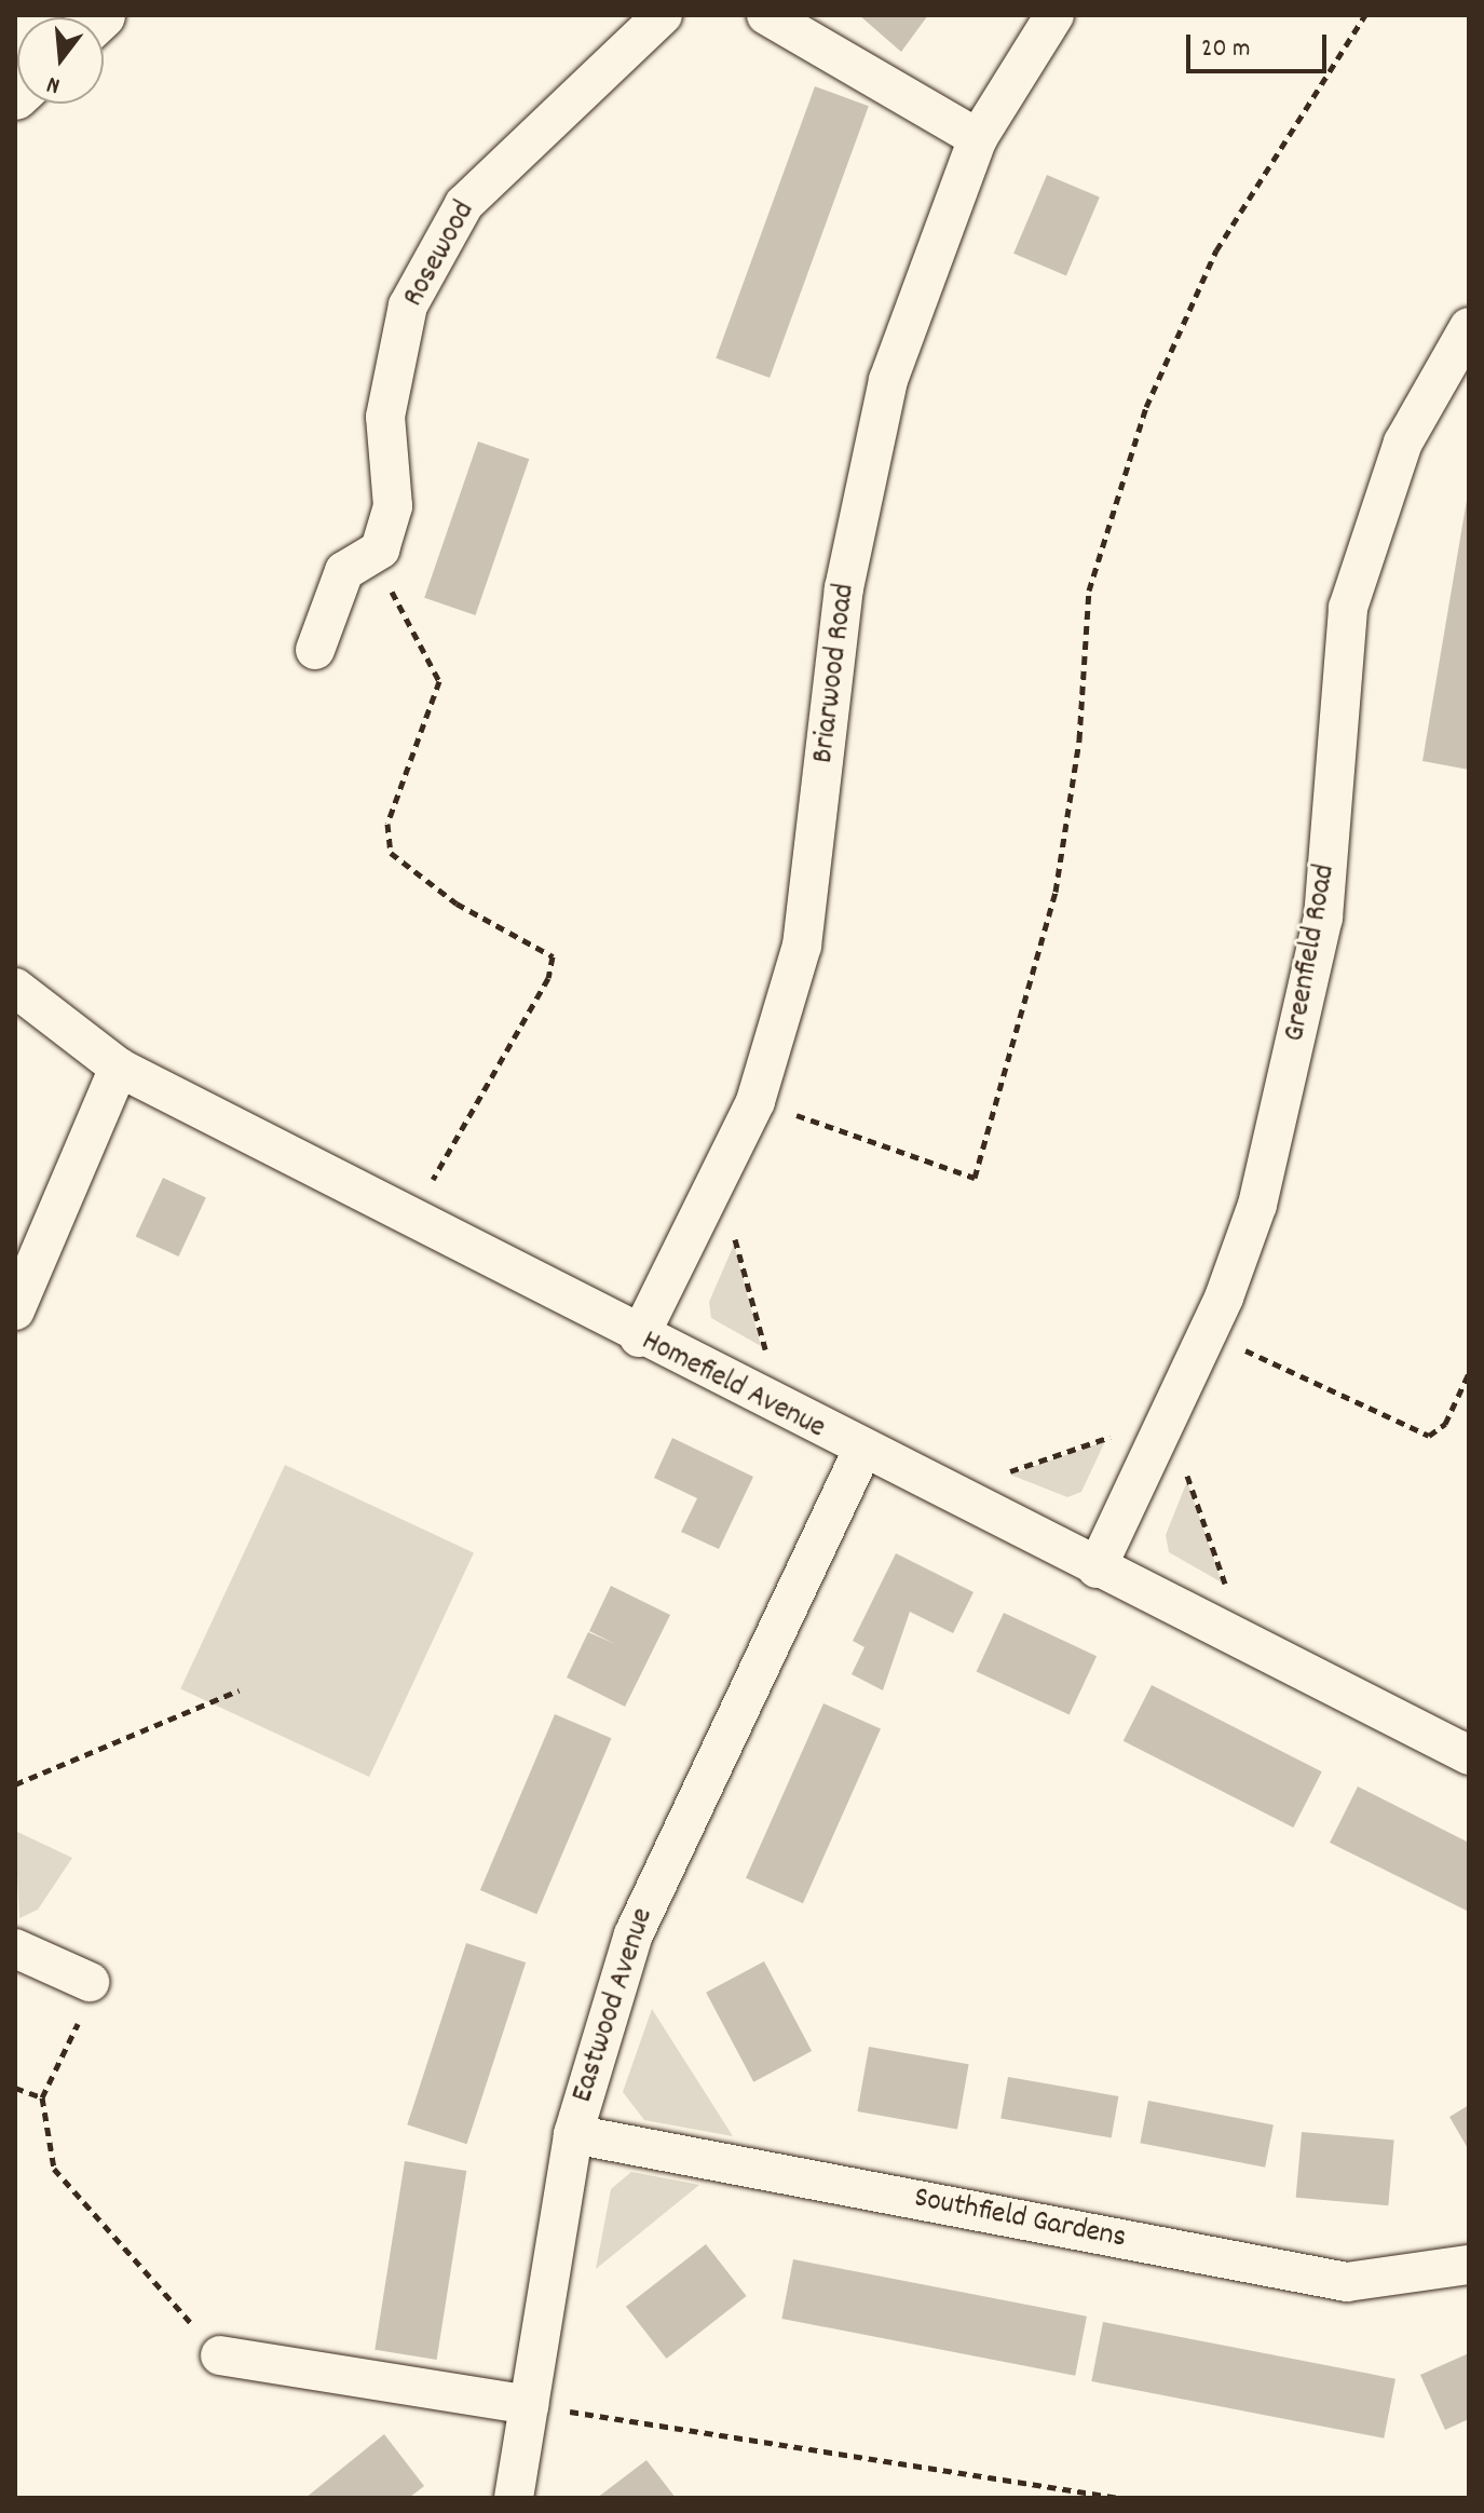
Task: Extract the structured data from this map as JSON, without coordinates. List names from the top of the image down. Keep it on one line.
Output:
{"streets":{"street":["Rosewood","Briarwood Road","Greenfield Road","Homefield Avenue","Eastwood Avenue","Southfield Gardens"]},"crossings":[["Briarwood Road","Homefield Avenue"],["Greenfield Road","Homefield Avenue"],["Homefield Avenue","Eastwood Avenue"],["Eastwood Avenue","Southfield Gardens"]],"scale_bar":"20 m","north":"bottom"}
